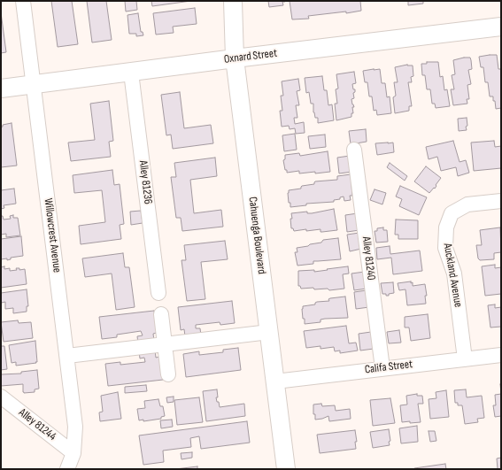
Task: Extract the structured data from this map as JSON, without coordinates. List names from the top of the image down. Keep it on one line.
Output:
{"streets":{"main road":["Oxnard Street","Cahuenga Boulevard"],"street":["Alley 81236","Willowcrest Avenue","Alley 81240","Auckland Avenue","Califa Street","Alley 81244"]},"crossings":[["Oxnard Street","Alley 81236"],["Oxnard Street","Willowcrest Avenue"],["Oxnard Street","Cahuenga Boulevard"],["Willowcrest Avenue","Alley 81244"],["Cahuenga Boulevard","Califa Street"],["Alley 81240","Califa Street"],["Auckland Avenue","Califa Street"]]}
